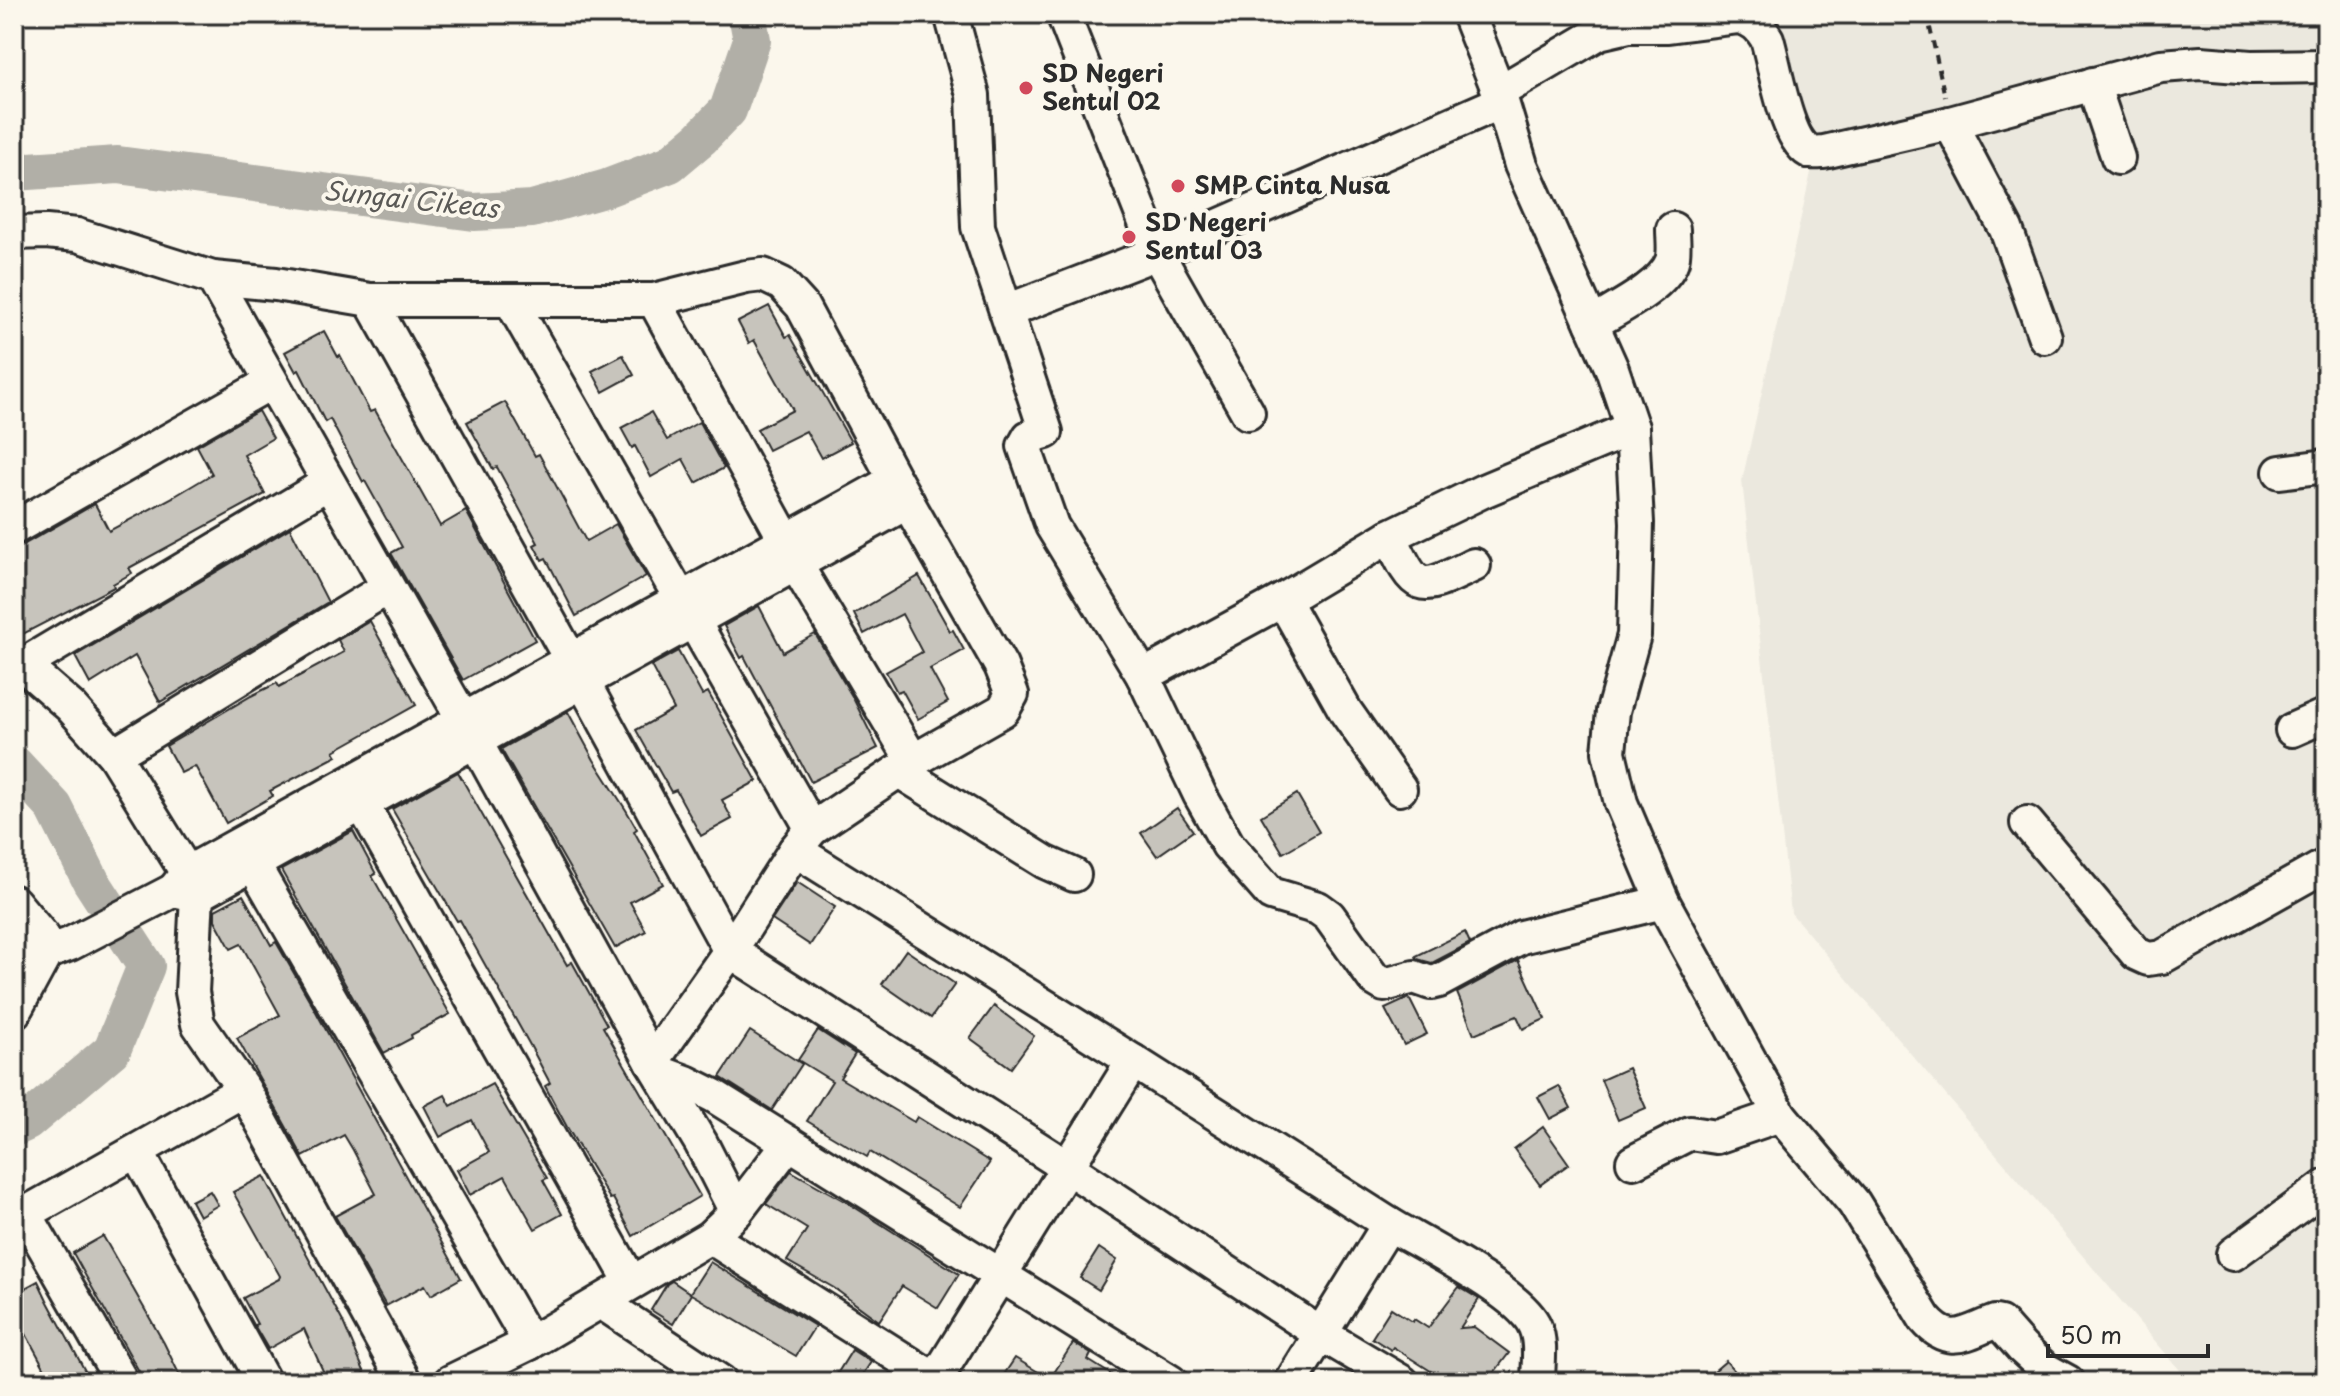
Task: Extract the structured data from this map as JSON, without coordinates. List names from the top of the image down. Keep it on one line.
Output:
{"water":["Sungai Cikeas"],"places":["SD Negeri Sentul 02","SMP Cinta Nusa","SD Negeri Sentul 03"],"scale_bar":"50 m"}
